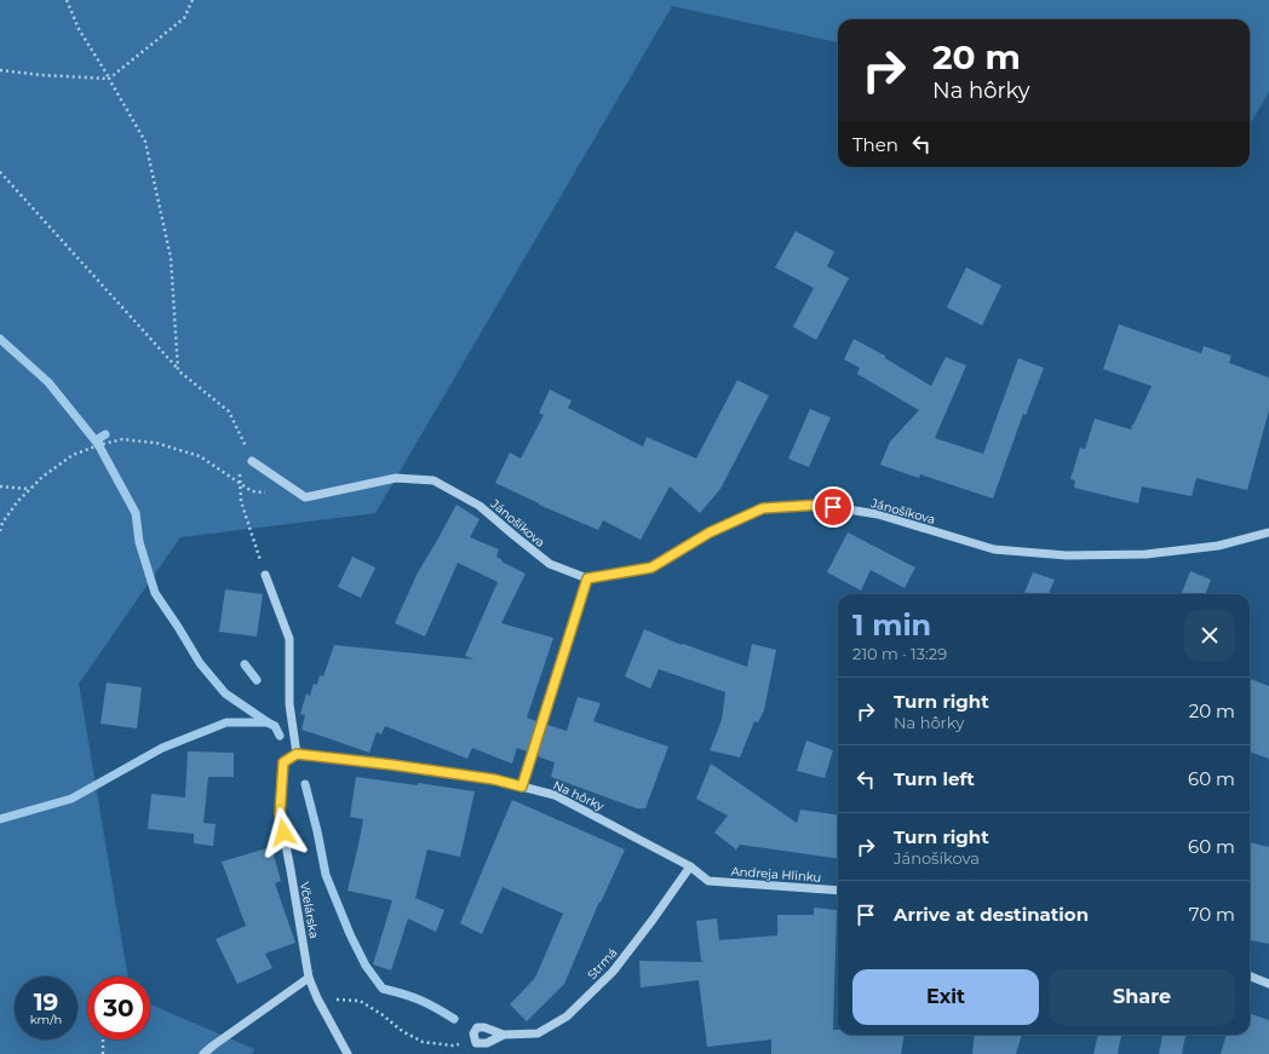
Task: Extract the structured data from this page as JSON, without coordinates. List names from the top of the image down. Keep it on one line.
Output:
{"streets":{"street":["Jánošíkova","Na hôrky","Andreja Hlinku","Včelárska","Strmá"]},"crossings":[["Na hôrky","Andreja Hlinku"],["Na hôrky","Včelárska"],["Na hôrky","Strmá"]],"page":{"turn":["20 m","Na hôrky"],"then":"Then","heading":["1 min","210 m · 13:29"],"list":[{"name":"Turn right","note":"Na hôrky","value":"20 m"},{"name":"Turn left","value":"60 m"},{"name":"Turn right","note":"Jánošíkova","value":"60 m"},{"name":"Arrive at destination","value":"70 m"}],"buttons":["Exit","Share"],"speed":"19 km/h","limit":"30"}}
